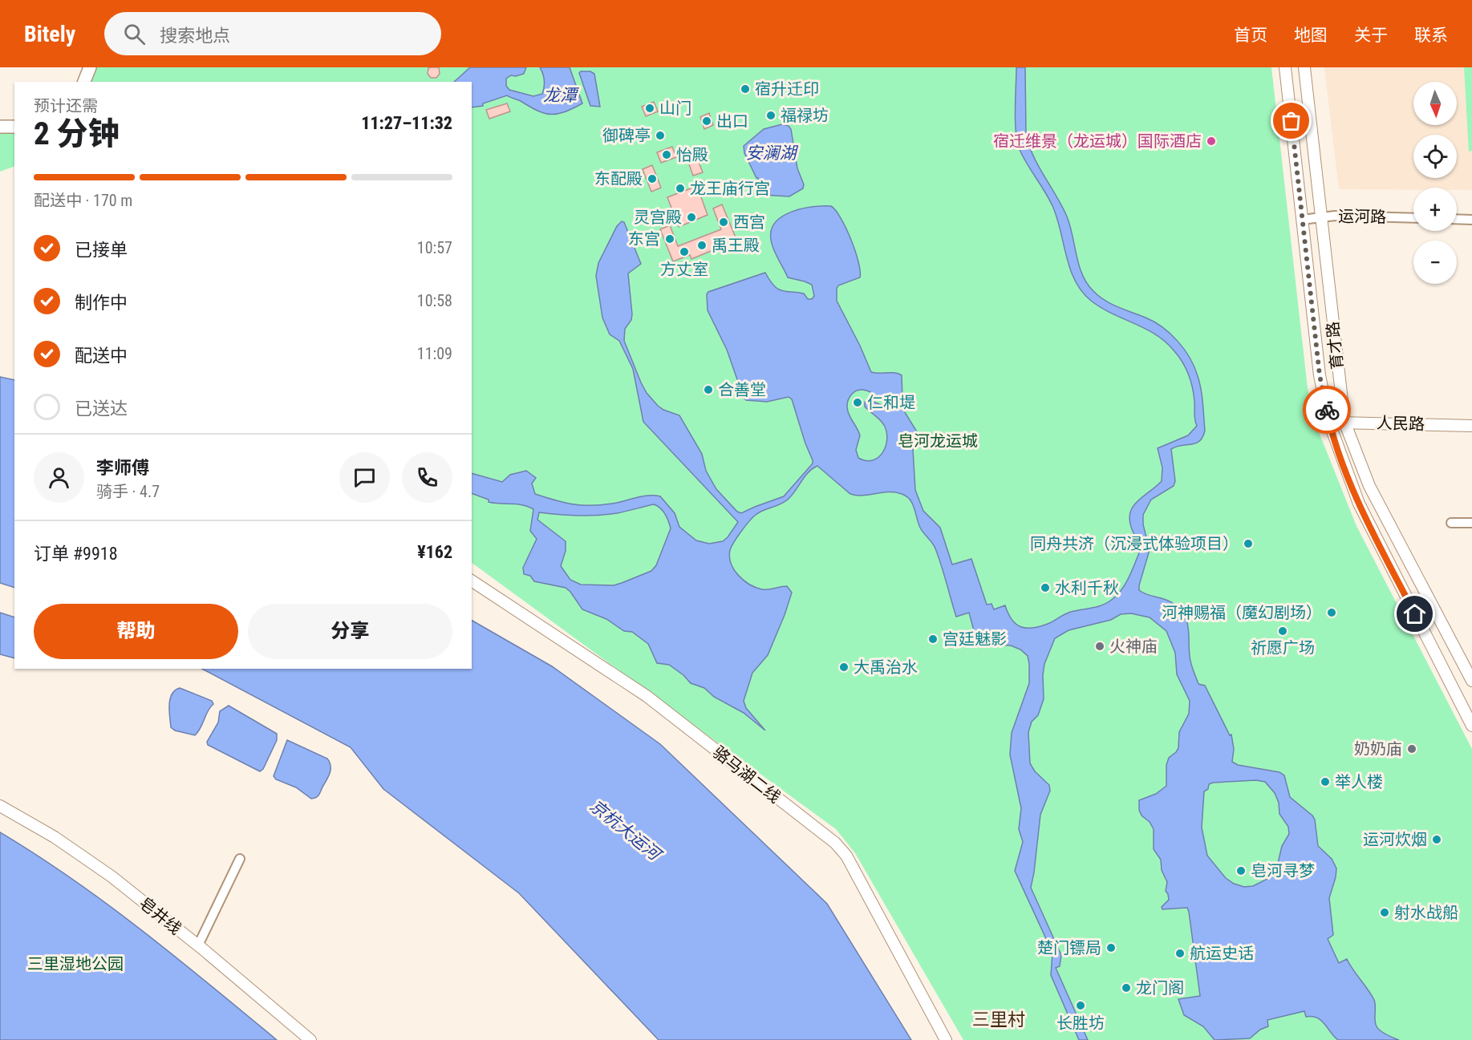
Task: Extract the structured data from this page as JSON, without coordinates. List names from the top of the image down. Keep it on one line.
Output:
{"streets":{"street":["运河路","育才路","人民路","骆马湖二线","皂井线"]},"crossings":[["运河路","育才路"],["育才路","人民路"]],"districts":["三里村"],"water":["龙潭","安澜湖","京杭大运河"],"parks":["皂河龙运城","三里湿地公园"],"places":["宿升迁印","山门","福禄坊","出口","御碑亭","宿迁维景（龙运城）国际酒店","怡殿","东配殿","龙王庙行宫","灵宫殿","西宫","东宫","禹王殿","方丈室","合善堂","仁和堤","同舟共济（沉浸式体验项目）","水利千秋","河神赐福（魔幻剧场）","祈愿广场","宫廷魅影","火神庙","大禹治水","奶奶庙","举人楼","运河炊烟","皂河寻梦","射水战船","楚门镖局","航运史话","龙门阁","长胜坊"],"north":"bottom","page":{"header":"Bitely","search":"搜索地点","nav":["首页","地图","关于","联系"],"map_buttons":["+","−"],"heading":["2 分钟","预计还需","11:27–11:32"],"panel":["李师傅","骑手 · 4.7","订单 #9918","¥162"],"bar":"配送中 · 170 m","list":[["已接单","10:57"],["制作中","10:58"],["配送中","11:09"],"已送达"],"buttons":["帮助","分享"]}}
